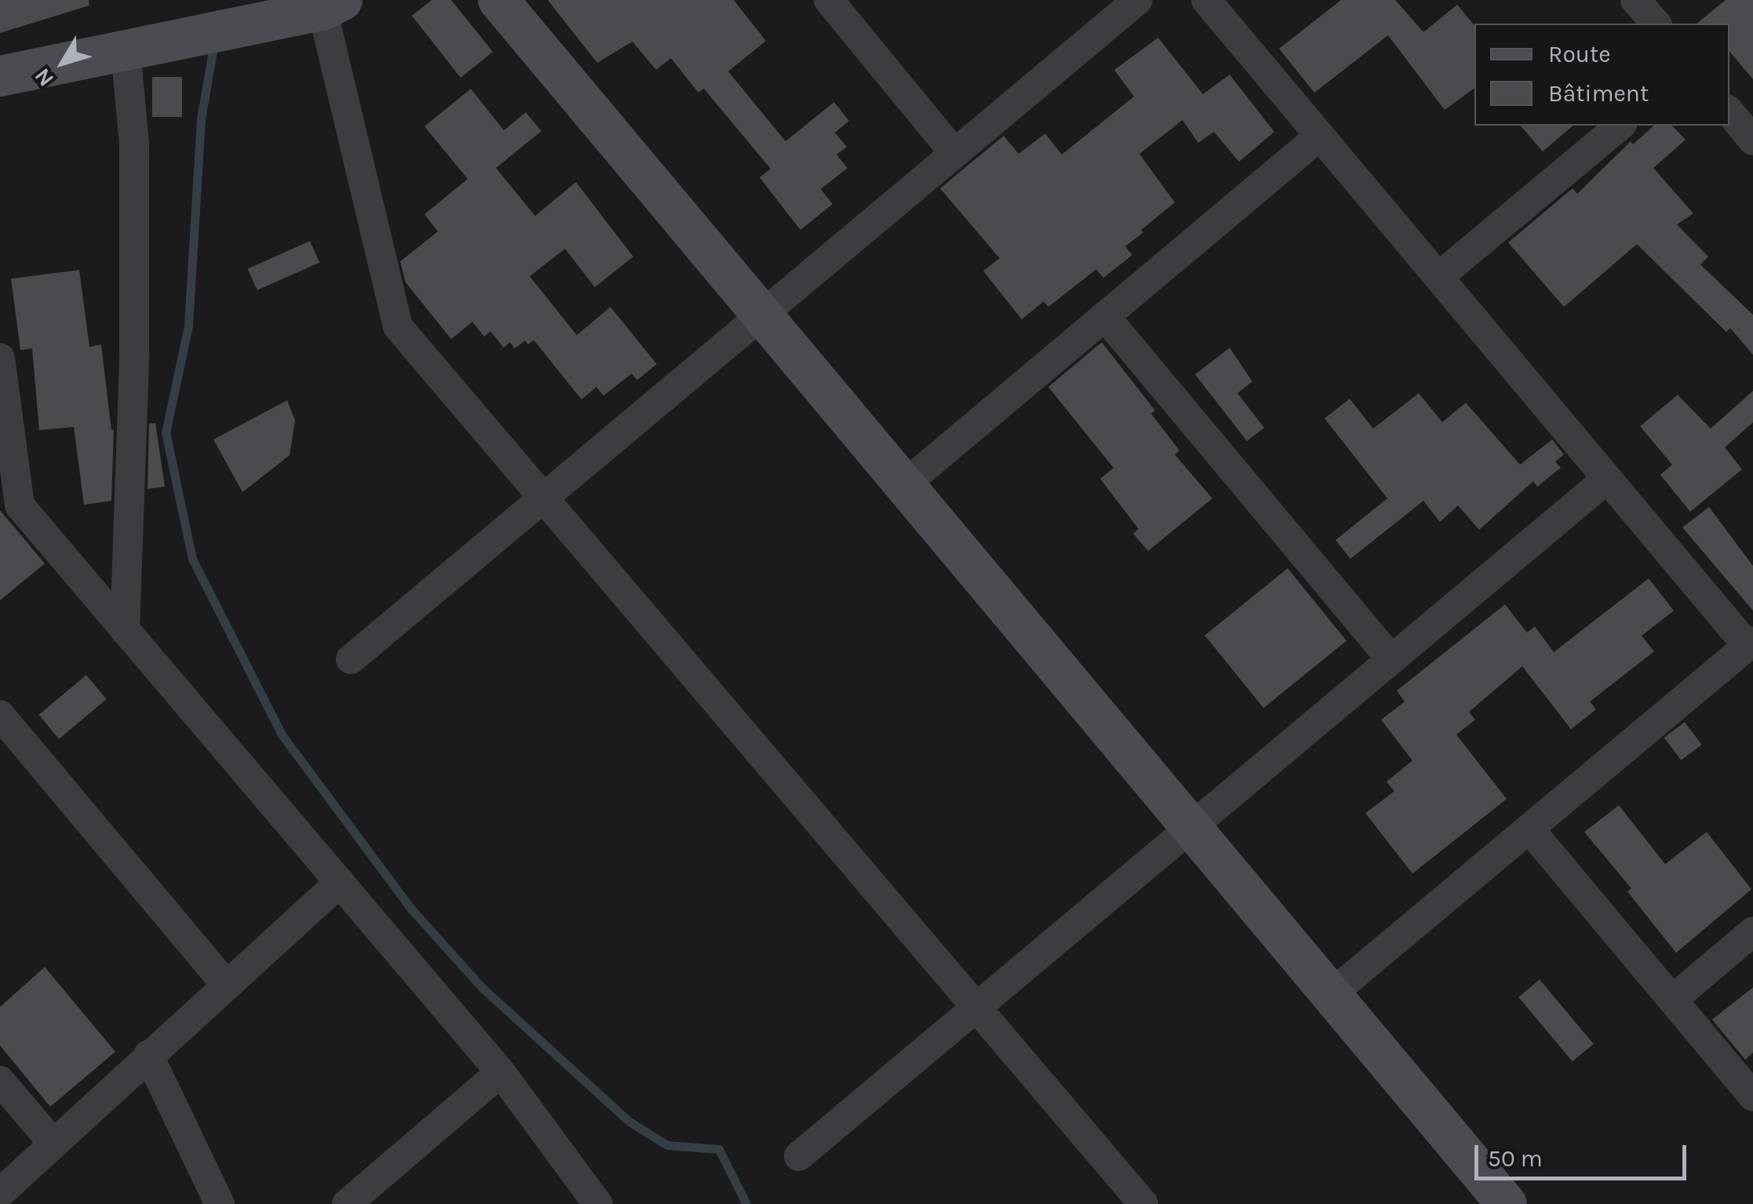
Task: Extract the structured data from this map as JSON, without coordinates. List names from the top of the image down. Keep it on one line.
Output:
{"legend":["Route","Bâtiment"],"scale_bar":"50 m","north":"bottom left"}
